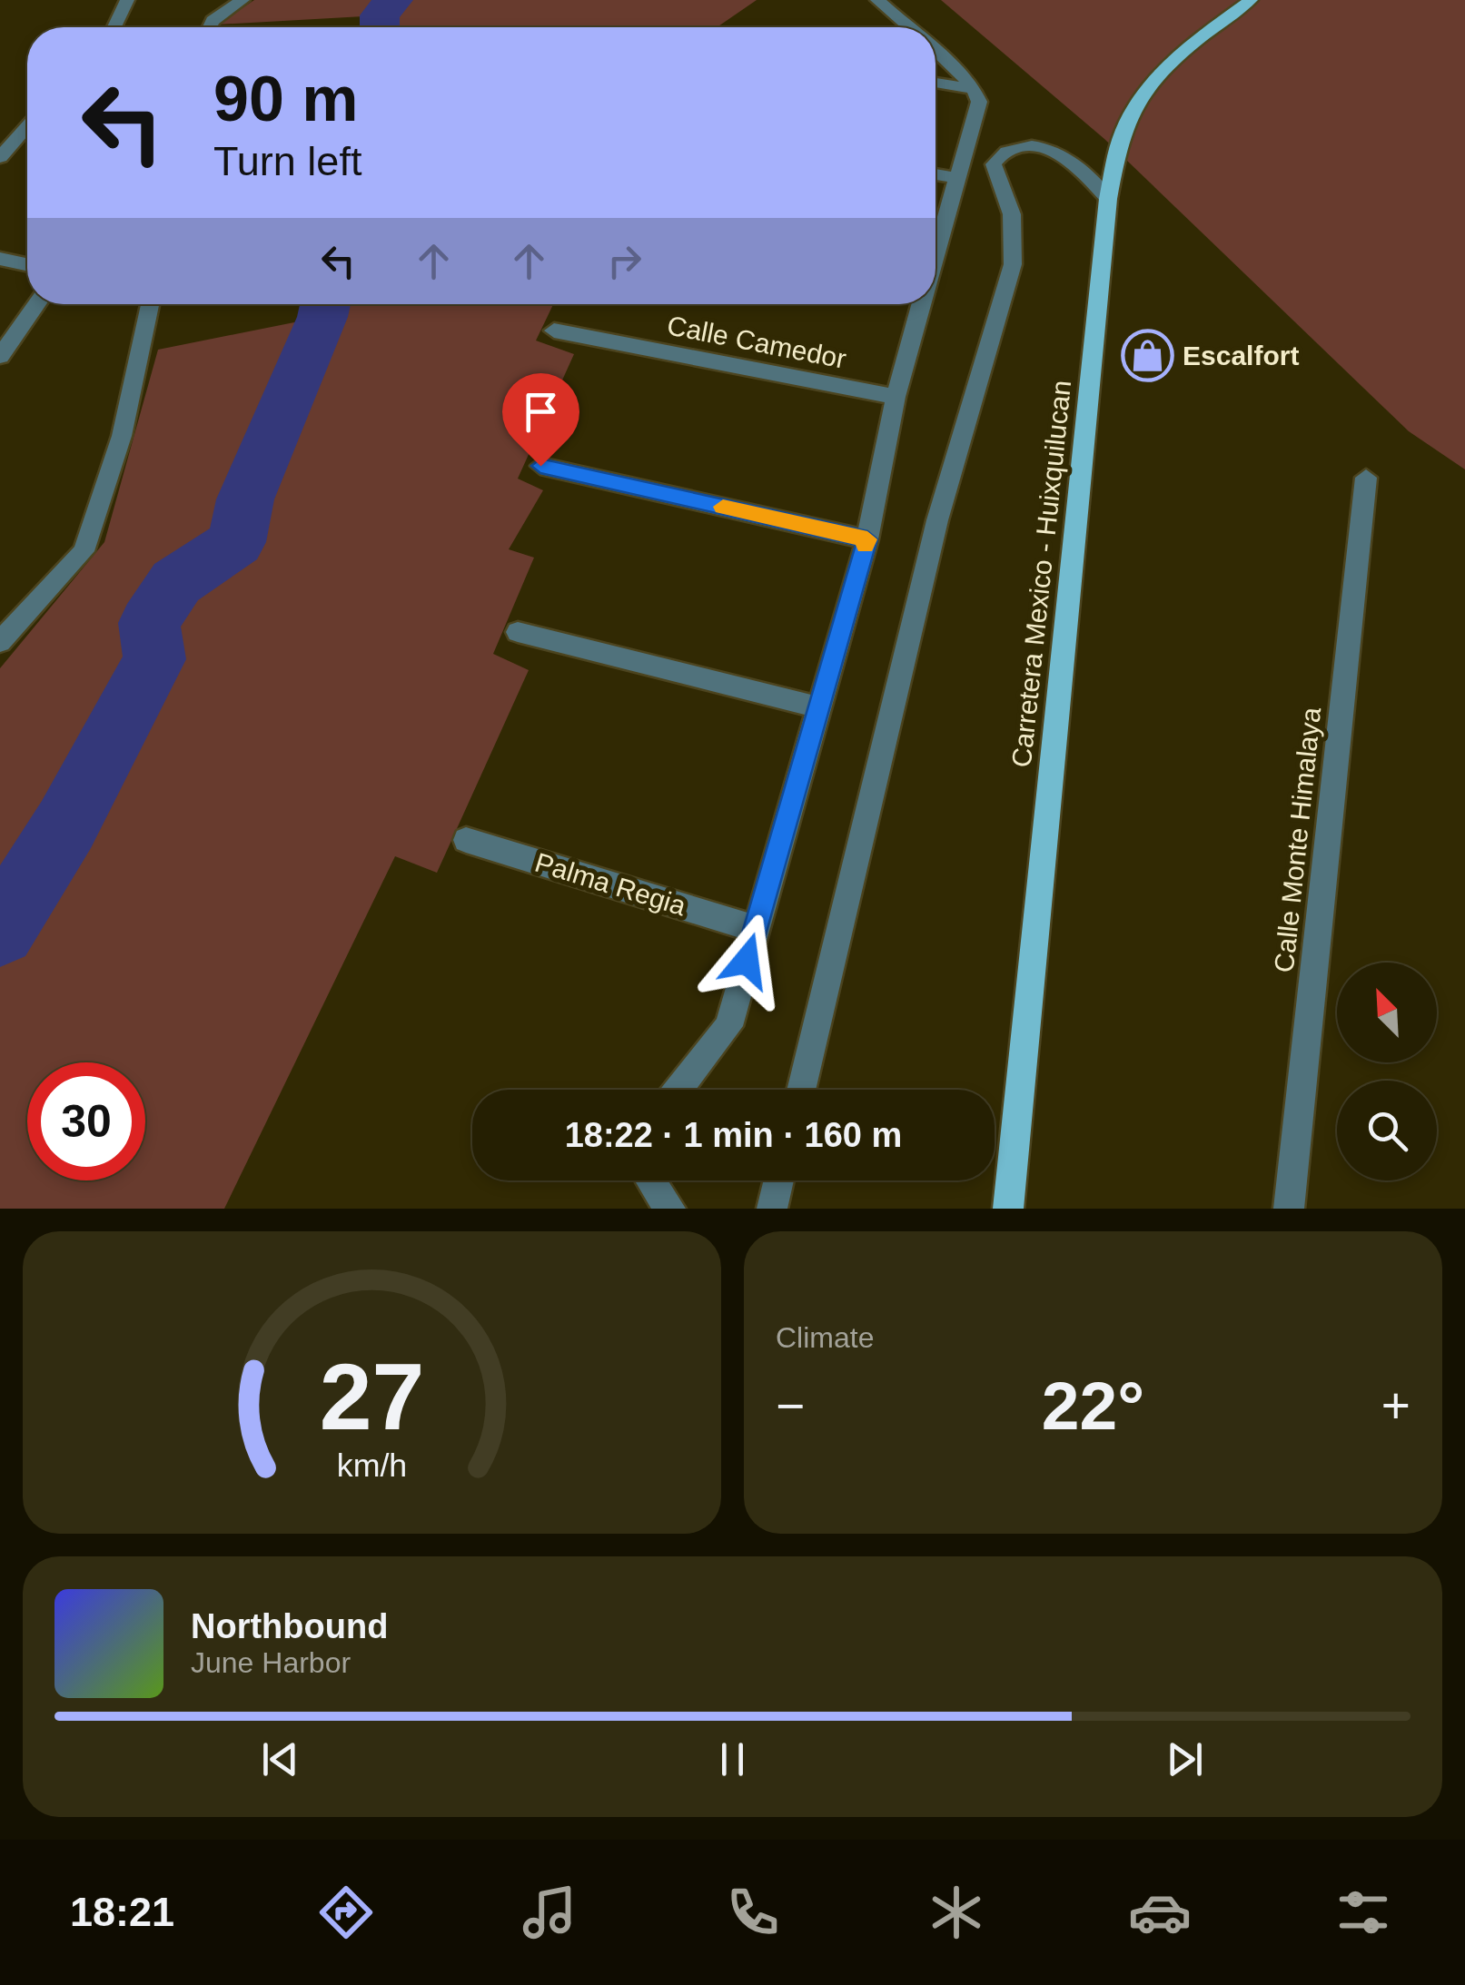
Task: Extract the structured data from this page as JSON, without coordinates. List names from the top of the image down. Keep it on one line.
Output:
{"streets":{"main road":["Carretera Mexico - Huixquilucan"],"street":["Calle Camedor","Calle Monte Himalaya","Palma Regia"]},"places":{"shop":["Escalfort"]},"north":"top left","page":{"turn":["90 m","Turn left"],"limit":"30","trip":"18:22 · 1 min · 160 m","tile":"Climate","heat":["−","22°","+"],"song":["Northbound","June Harbor"],"tabs":"18:21","gauge":["27","km/h"]}}
